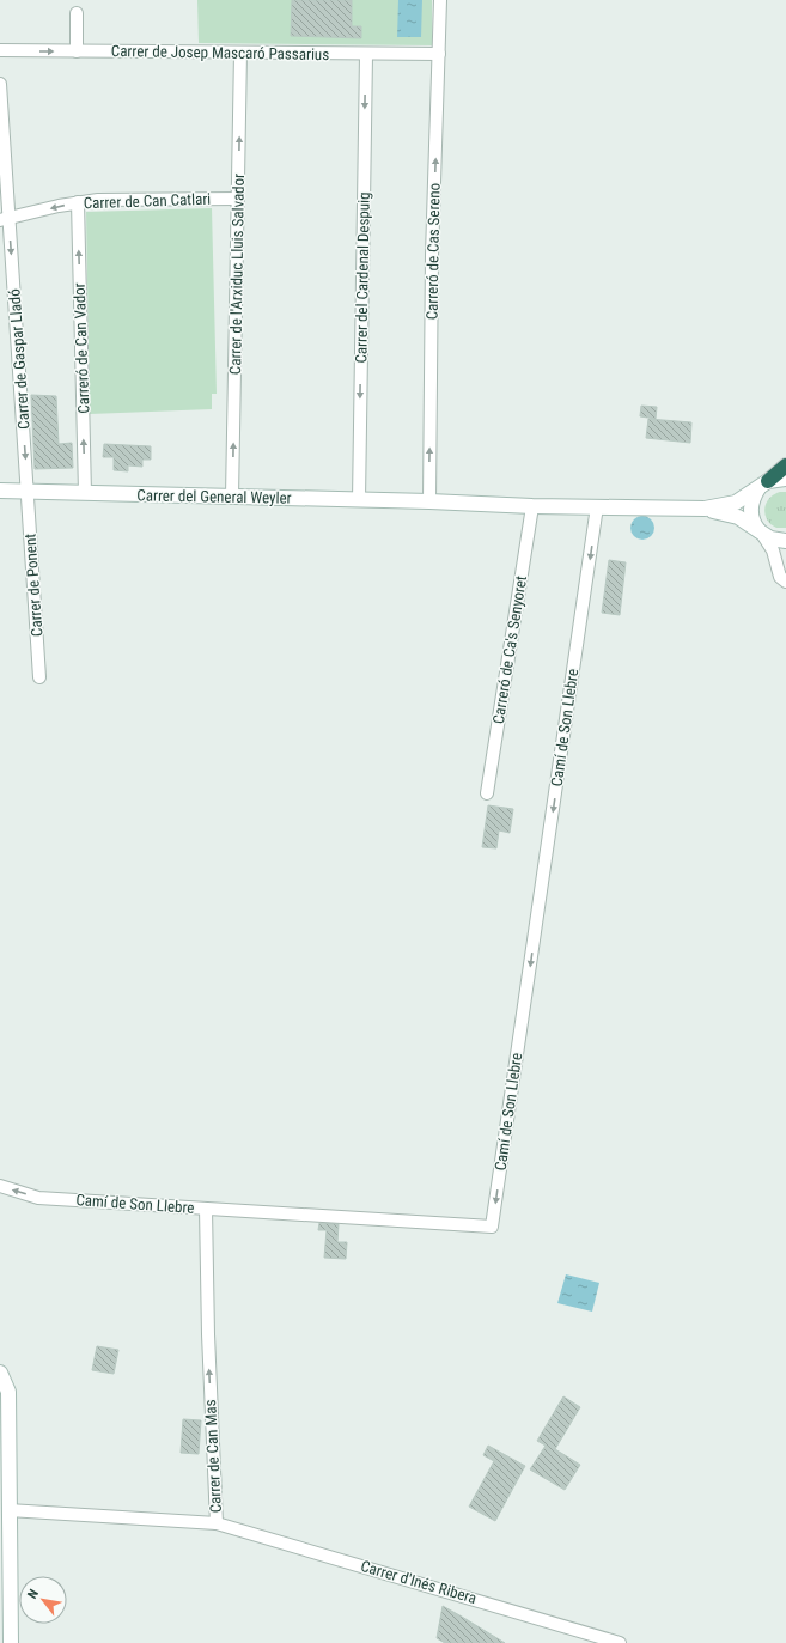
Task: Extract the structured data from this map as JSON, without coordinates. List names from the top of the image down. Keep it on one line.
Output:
{"streets":{"street":["Carrer de Josep Mascaró Passarius","Carrer de Can Catlari","Carreró de Cas Sereno","Carrer de l'Arxiduc Lluis Salvador","Carrer del Cardenal Despuig","Carreró de Can Vador","Carrer de Gaspar Lladó","Carrer del General Weyler","Carrer de Ponent","Carreró de Ca's Senyoret","Camí de Son Llebre","Carrer de Can Mas","Carrer d'Inés Ribera"]},"crossings":[["Carrer de Josep Mascaró Passarius","Carreró de Cas Sereno"],["Carrer de Josep Mascaró Passarius","Carrer de l'Arxiduc Lluis Salvador"],["Carrer de Josep Mascaró Passarius","Carrer del Cardenal Despuig"],["Carrer de Can Catlari","Carrer de l'Arxiduc Lluis Salvador"],["Carrer de Can Catlari","Carreró de Can Vador"],["Carrer de Can Catlari","Carrer de Gaspar Lladó"],["Carreró de Cas Sereno","Carrer del General Weyler"],["Carrer de l'Arxiduc Lluis Salvador","Carrer del General Weyler"],["Carrer del Cardenal Despuig","Carrer del General Weyler"],["Carreró de Can Vador","Carrer del General Weyler"],["Carrer de Gaspar Lladó","Carrer del General Weyler"],["Carrer de Gaspar Lladó","Carrer de Ponent"],["Carrer del General Weyler","Carrer de Ponent"],["Carrer del General Weyler","Carreró de Ca's Senyoret"],["Carrer del General Weyler","Camí de Son Llebre"],["Camí de Son Llebre","Carrer de Can Mas"],["Carrer de Can Mas","Carrer d'Inés Ribera"]],"one_way":["Carreró de Cas Sereno","Carrer de l'Arxiduc Lluis Salvador","Carrer del Cardenal Despuig","Carreró de Can Vador","Carrer de Gaspar Lladó","Carrer de Can Mas"],"north":"top left"}
